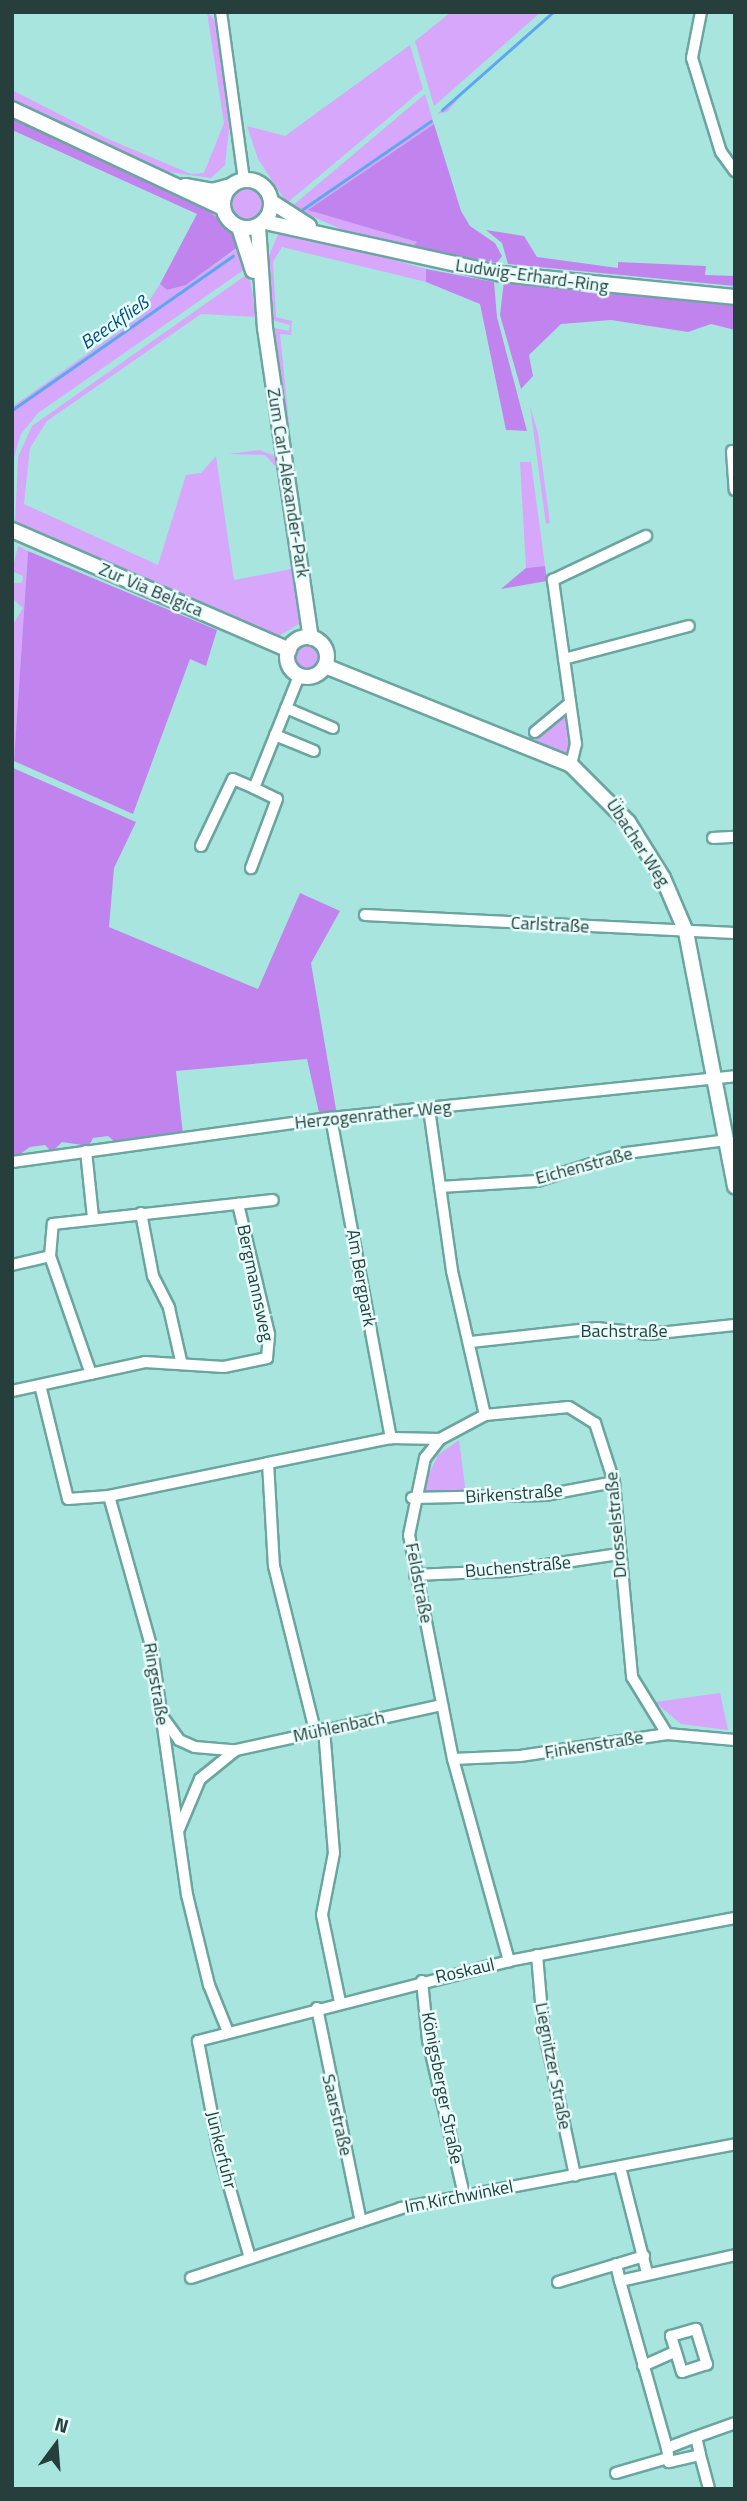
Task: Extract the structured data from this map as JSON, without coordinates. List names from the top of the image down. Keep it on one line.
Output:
{"streets":{"street":["Ludwig-Erhard-Ring","Zum Carl-Alexander-Park","Zur Via Belgica","Übacher Weg","Carlstraße","Herzogenrather Weg","Eichenstraße","Am Bergpark","Bergmannsweg","Bachstraße","Birkenstraße","Drosselstraße","Buchenstraße","Feldstraße","Ringstraße","Mühlenbach","Finkenstraße","Roskaul","Liegnitzer Straße","Königsberger Straße","Saarstraße","Junkerfuhr","Im Kirchwinkel"]},"crossings":[["Ludwig-Erhard-Ring","Zum Carl-Alexander-Park"],["Zum Carl-Alexander-Park","Zur Via Belgica"],["Übacher Weg","Carlstraße"],["Übacher Weg","Herzogenrather Weg"],["Übacher Weg","Eichenstraße"],["Herzogenrather Weg","Am Bergpark"],["Birkenstraße","Drosselstraße"],["Birkenstraße","Feldstraße"],["Drosselstraße","Buchenstraße"],["Drosselstraße","Feldstraße"],["Drosselstraße","Finkenstraße"],["Buchenstraße","Feldstraße"],["Feldstraße","Mühlenbach"],["Feldstraße","Finkenstraße"],["Feldstraße","Roskaul"],["Ringstraße","Mühlenbach"],["Ringstraße","Roskaul"],["Roskaul","Liegnitzer Straße"],["Roskaul","Königsberger Straße"],["Roskaul","Saarstraße"],["Roskaul","Junkerfuhr"],["Liegnitzer Straße","Im Kirchwinkel"],["Königsberger Straße","Im Kirchwinkel"],["Saarstraße","Im Kirchwinkel"],["Junkerfuhr","Im Kirchwinkel"]],"water":["Beeckfließ"],"north":"top"}
